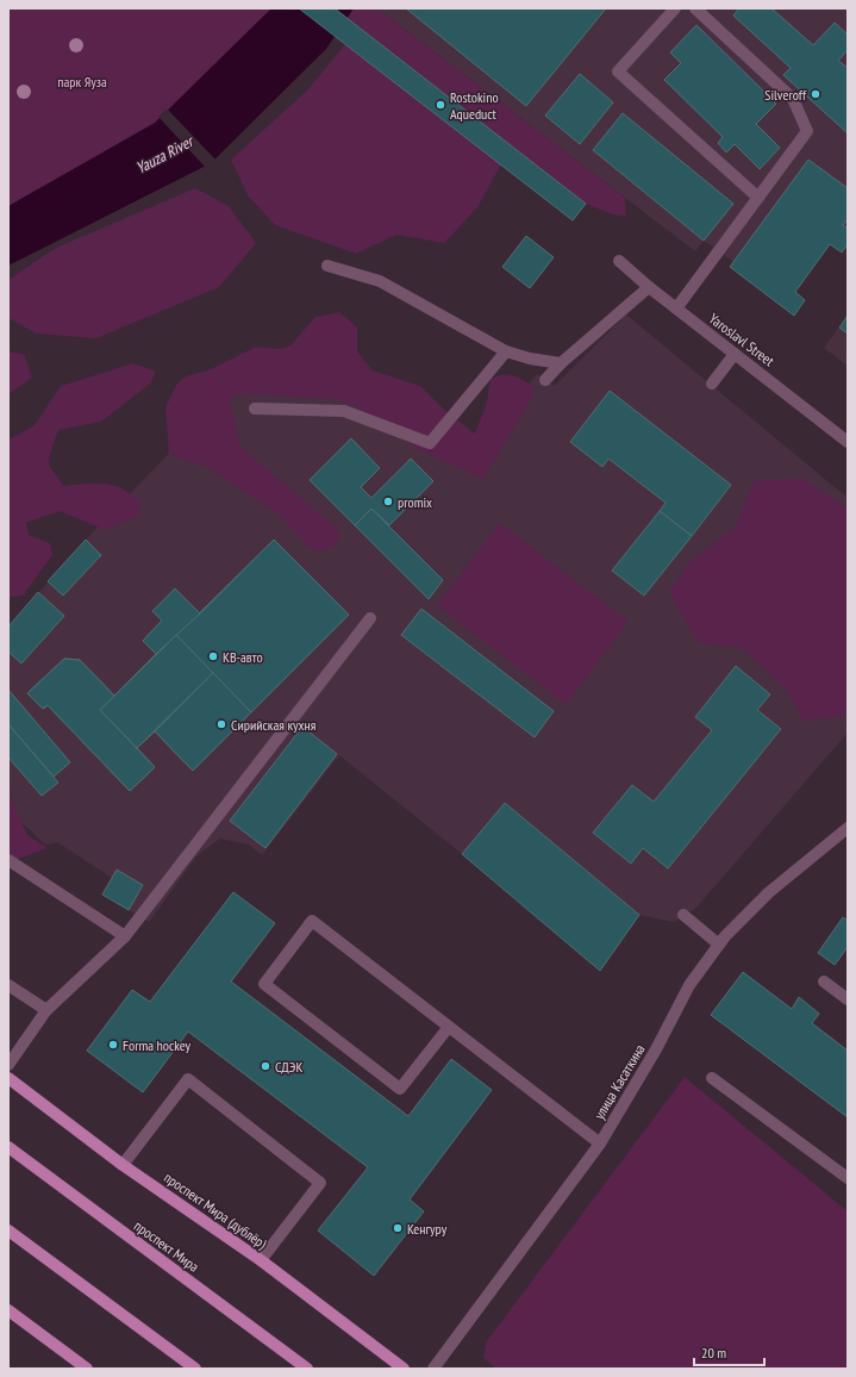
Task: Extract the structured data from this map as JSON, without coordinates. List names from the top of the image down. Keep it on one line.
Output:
{"streets":{"main road":["проспект Мира (дублёр)","проспект Мира"],"street":["Yaroslavl Street","улица Касаткина"]},"water":["Yauza River"],"parks":["парк Яуза"],"places":["Silveroff","Rostokino Aqueduct","promix","КВ-авто","Сирийская кухня","Forma hockey","СДЭК","Кенгуру"],"scale_bar":"20 m"}
